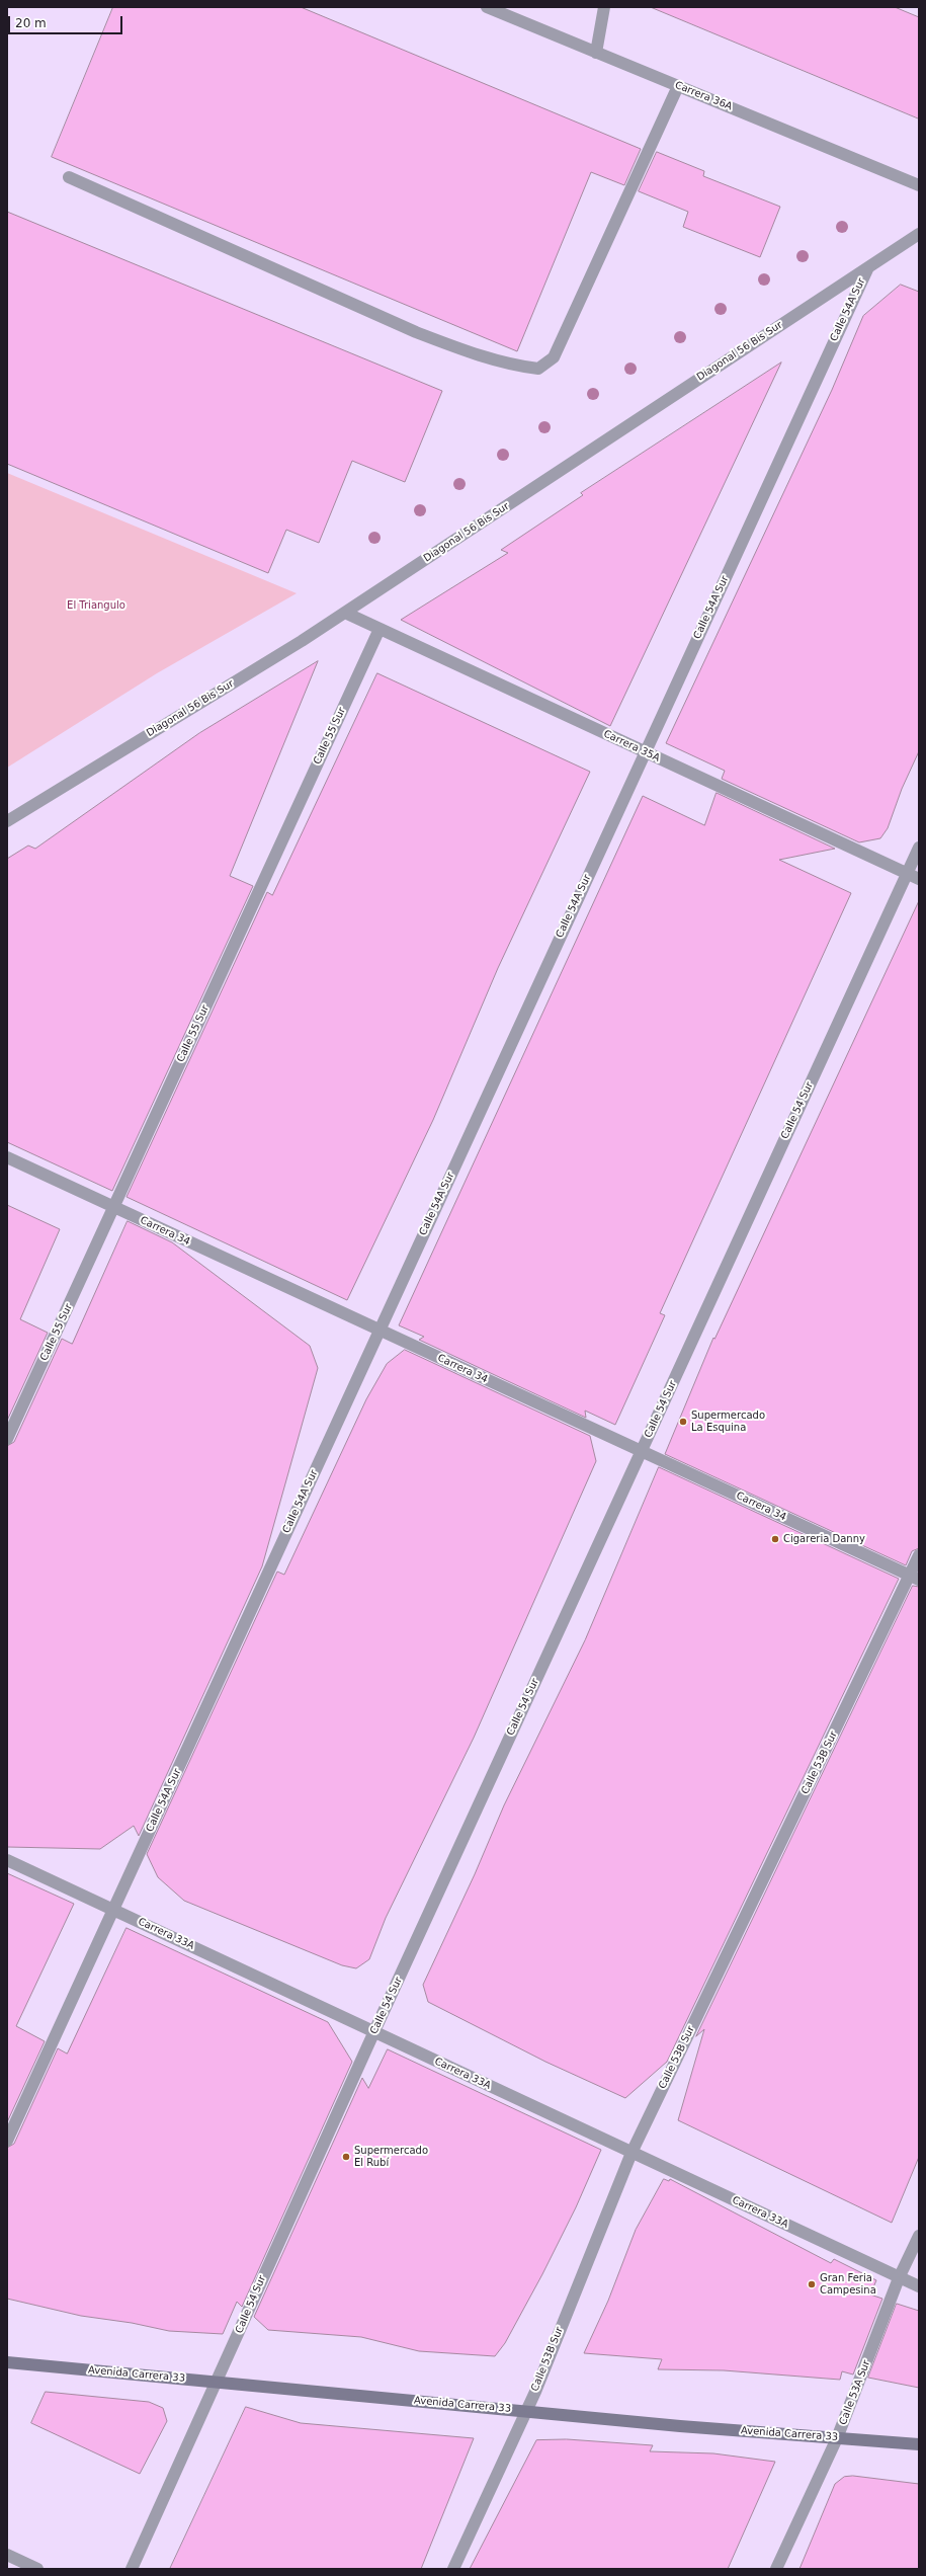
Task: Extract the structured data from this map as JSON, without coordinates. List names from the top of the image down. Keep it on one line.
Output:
{"streets":{"main road":["Avenida Carrera 33"],"street":["Carrera 36A","Calle 54A Sur","Diagonal 56 Bis Sur","Calle 55 Sur","Carrera 35A","Calle 54 Sur","Carrera 34","Calle 53B Sur","Carrera 33A","Calle 53A Sur"]},"crossings":[["Calle 54A Sur","Diagonal 56 Bis Sur"],["Calle 54A Sur","Carrera 35A"],["Calle 54A Sur","Carrera 34"],["Calle 54A Sur","Carrera 33A"],["Diagonal 56 Bis Sur","Carrera 35A"],["Calle 55 Sur","Carrera 35A"],["Calle 55 Sur","Carrera 34"],["Carrera 35A","Calle 54 Sur"],["Calle 54 Sur","Carrera 34"],["Calle 54 Sur","Carrera 33A"],["Calle 54 Sur","Avenida Carrera 33"],["Carrera 34","Calle 53B Sur"],["Calle 53B Sur","Carrera 33A"],["Calle 53B Sur","Avenida Carrera 33"],["Carrera 33A","Calle 53A Sur"],["Avenida Carrera 33","Calle 53A Sur"]],"parks":["El Triangulo"],"places":["Supermercado La Esquina","Cigareria Danny","Supermercado El Rubí","Gran Feria Campesina"],"scale_bar":"20 m"}
